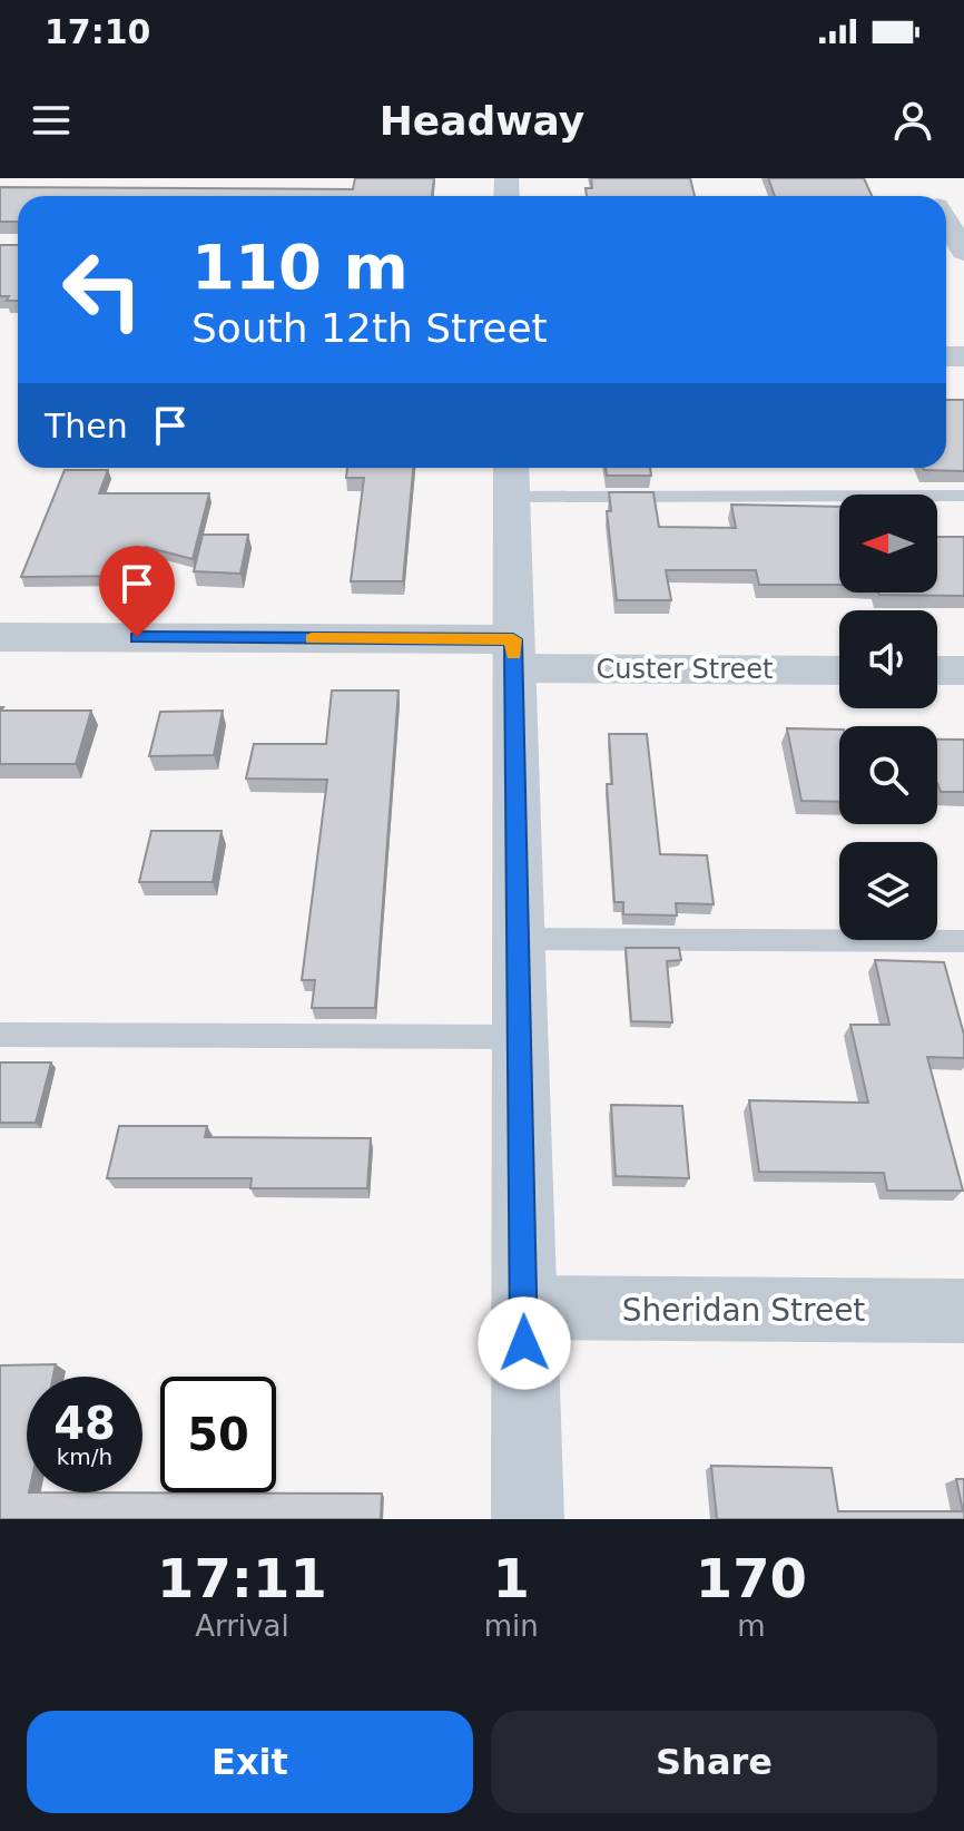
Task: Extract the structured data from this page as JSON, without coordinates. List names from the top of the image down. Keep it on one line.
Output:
{"streets":{"street":["Custer Street","Sheridan Street"]},"north":"left","page":{"status":"17:10","header":"Headway","turn":["110 m","South 12th Street"],"then":"Then","speed":"48 km/h","limit":"50","eta":["17:11","Arrival","1","min","170","m"],"buttons":["Exit","Share"]}}
